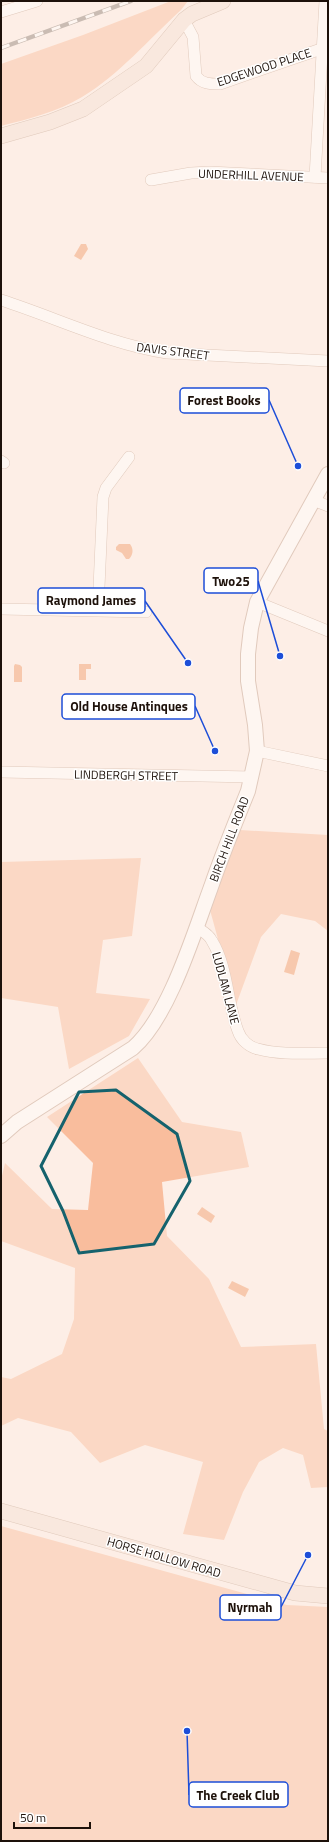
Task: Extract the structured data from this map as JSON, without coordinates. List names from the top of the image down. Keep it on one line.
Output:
{"streets":{"main road":["HORSE HOLLOW ROAD"],"street":["EDGEWOOD PLACE","UNDERHILL AVENUE","DAVIS STREET","LINDBERGH STREET","BIRCH HILL ROAD","LUDLAM LANE"]},"crossings":[["LINDBERGH STREET","BIRCH HILL ROAD"],["BIRCH HILL ROAD","LUDLAM LANE"]],"places":["Forest Books","Two25","Raymond James","Old House Antinques","Nyrmah","The Creek Club"],"scale_bar":"50 m"}
